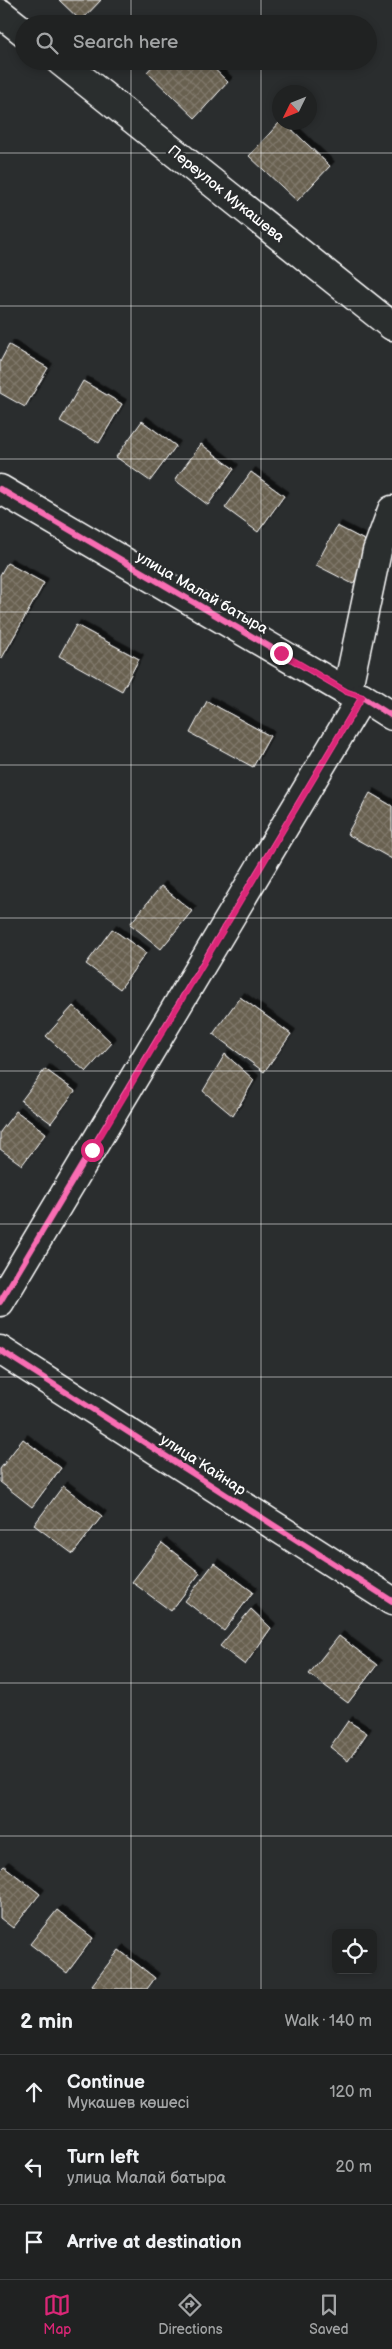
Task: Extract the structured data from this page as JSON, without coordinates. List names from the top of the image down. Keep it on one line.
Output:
{"streets":{"street":["Переулок Мукашева","улица Малай батыра","улица Кайнар"]},"north":"bottom left","page":{"search":"Search here","heading":["2 min","Walk · 140 m"],"list":[["Continue","Мукашев көшесі","120 m"],["Turn left","улица Малай батыра","20 m"],"Arrive at destination"],"nav":["Map","Directions","Saved"]}}
